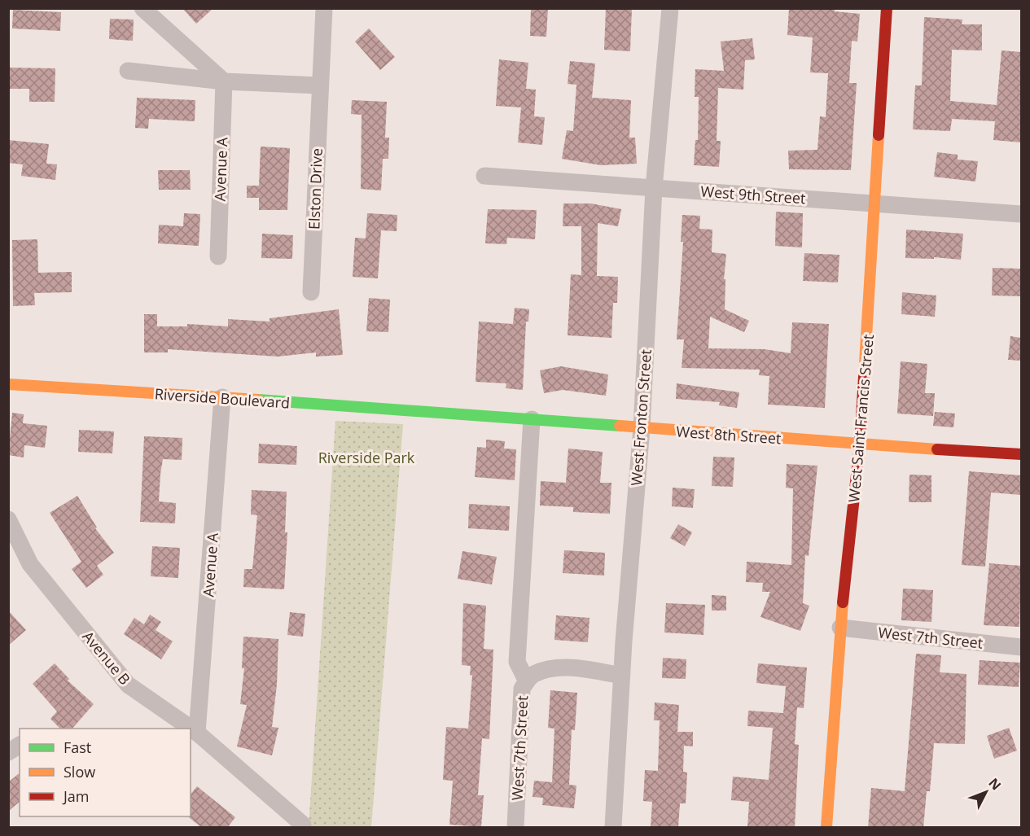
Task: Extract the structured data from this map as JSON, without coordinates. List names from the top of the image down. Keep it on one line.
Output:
{"streets":{"street":["Avenue A","Elston Drive","West 9th Street","Riverside Boulevard","West Fronton Street","West Saint Francis Street","West 8th Street","West 7th Street","Avenue B"]},"crossings":[["Avenue A","Riverside Boulevard"],["Avenue A","Avenue B"],["West 9th Street","West Fronton Street"],["West 9th Street","West Saint Francis Street"],["Riverside Boulevard","West 8th Street"],["West Fronton Street","West 8th Street"],["West Fronton Street","West 7th Street"],["West Saint Francis Street","West 8th Street"],["West Saint Francis Street","West 7th Street"]],"parks":["Riverside Park"],"legend":["Fast","Slow","Jam"],"north":"top right"}
